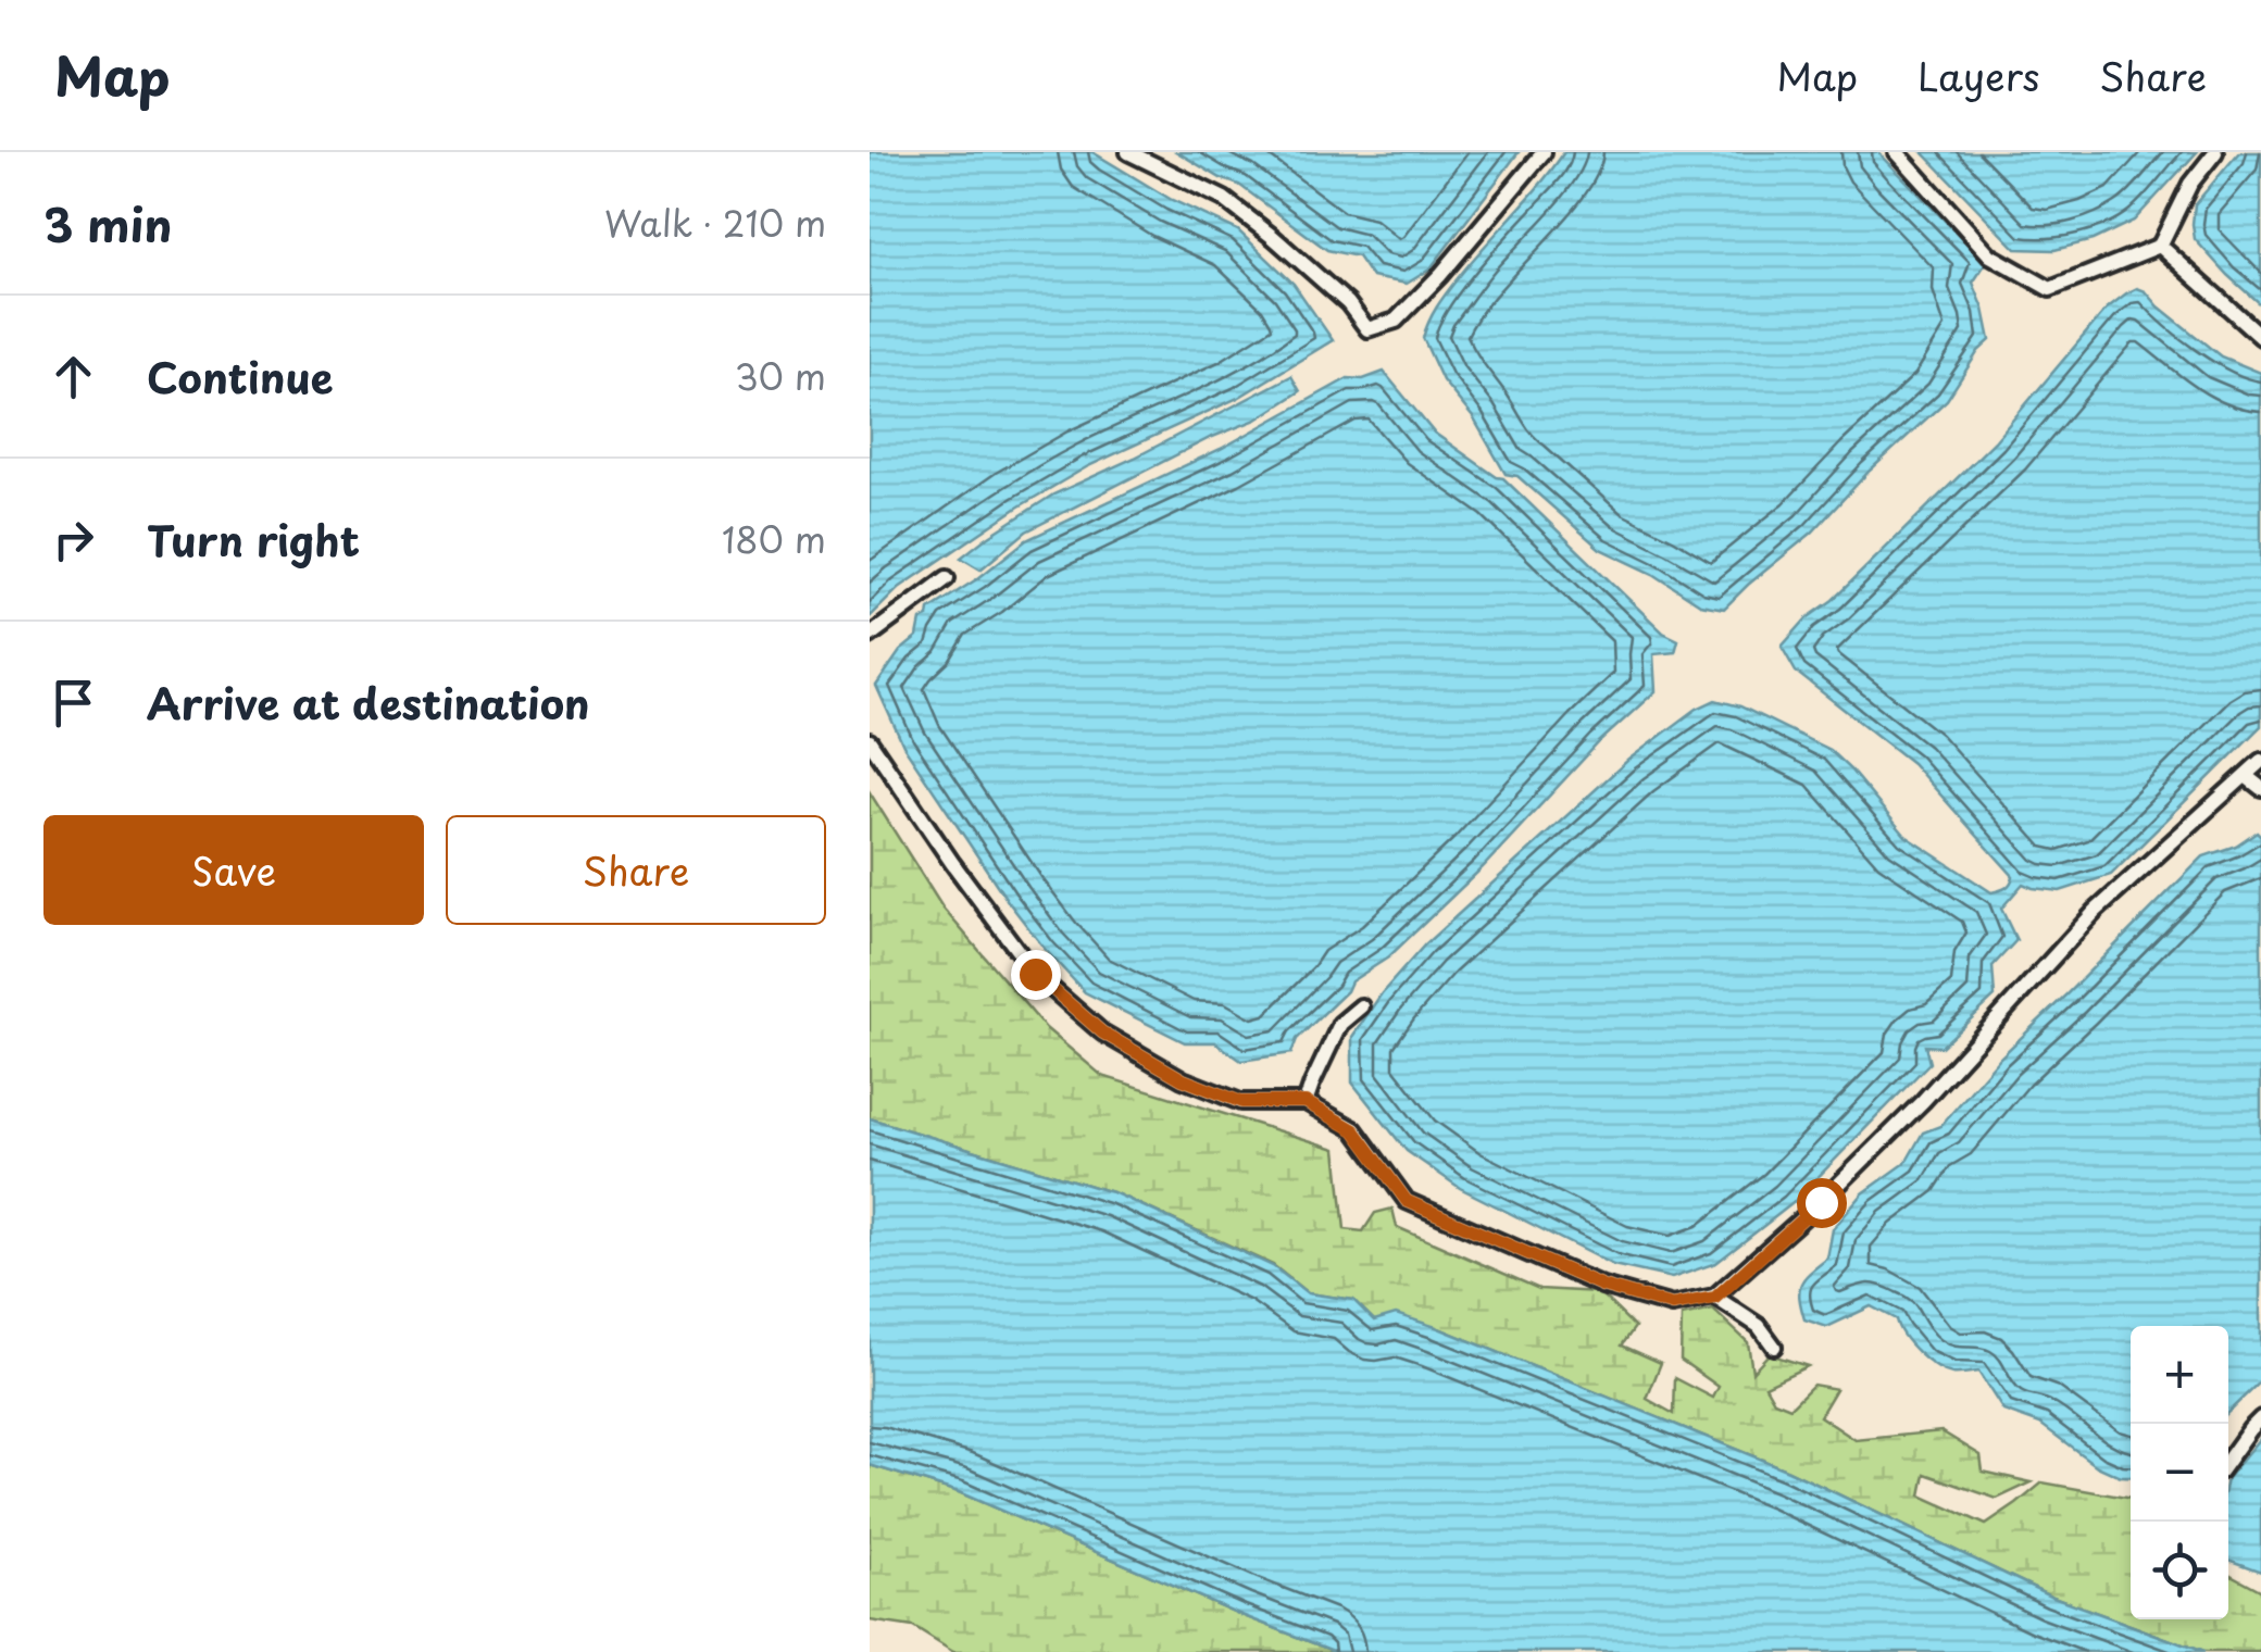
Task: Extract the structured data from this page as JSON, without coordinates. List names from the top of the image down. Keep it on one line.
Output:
{"page":{"header":"Map","nav":["Map","Layers","Share"],"heading":["3 min","Walk · 210 m"],"list":[["Continue","30 m"],["Turn right","180 m"],"Arrive at destination"],"buttons":["Save","Share"],"map_buttons":["+","−"]}}
